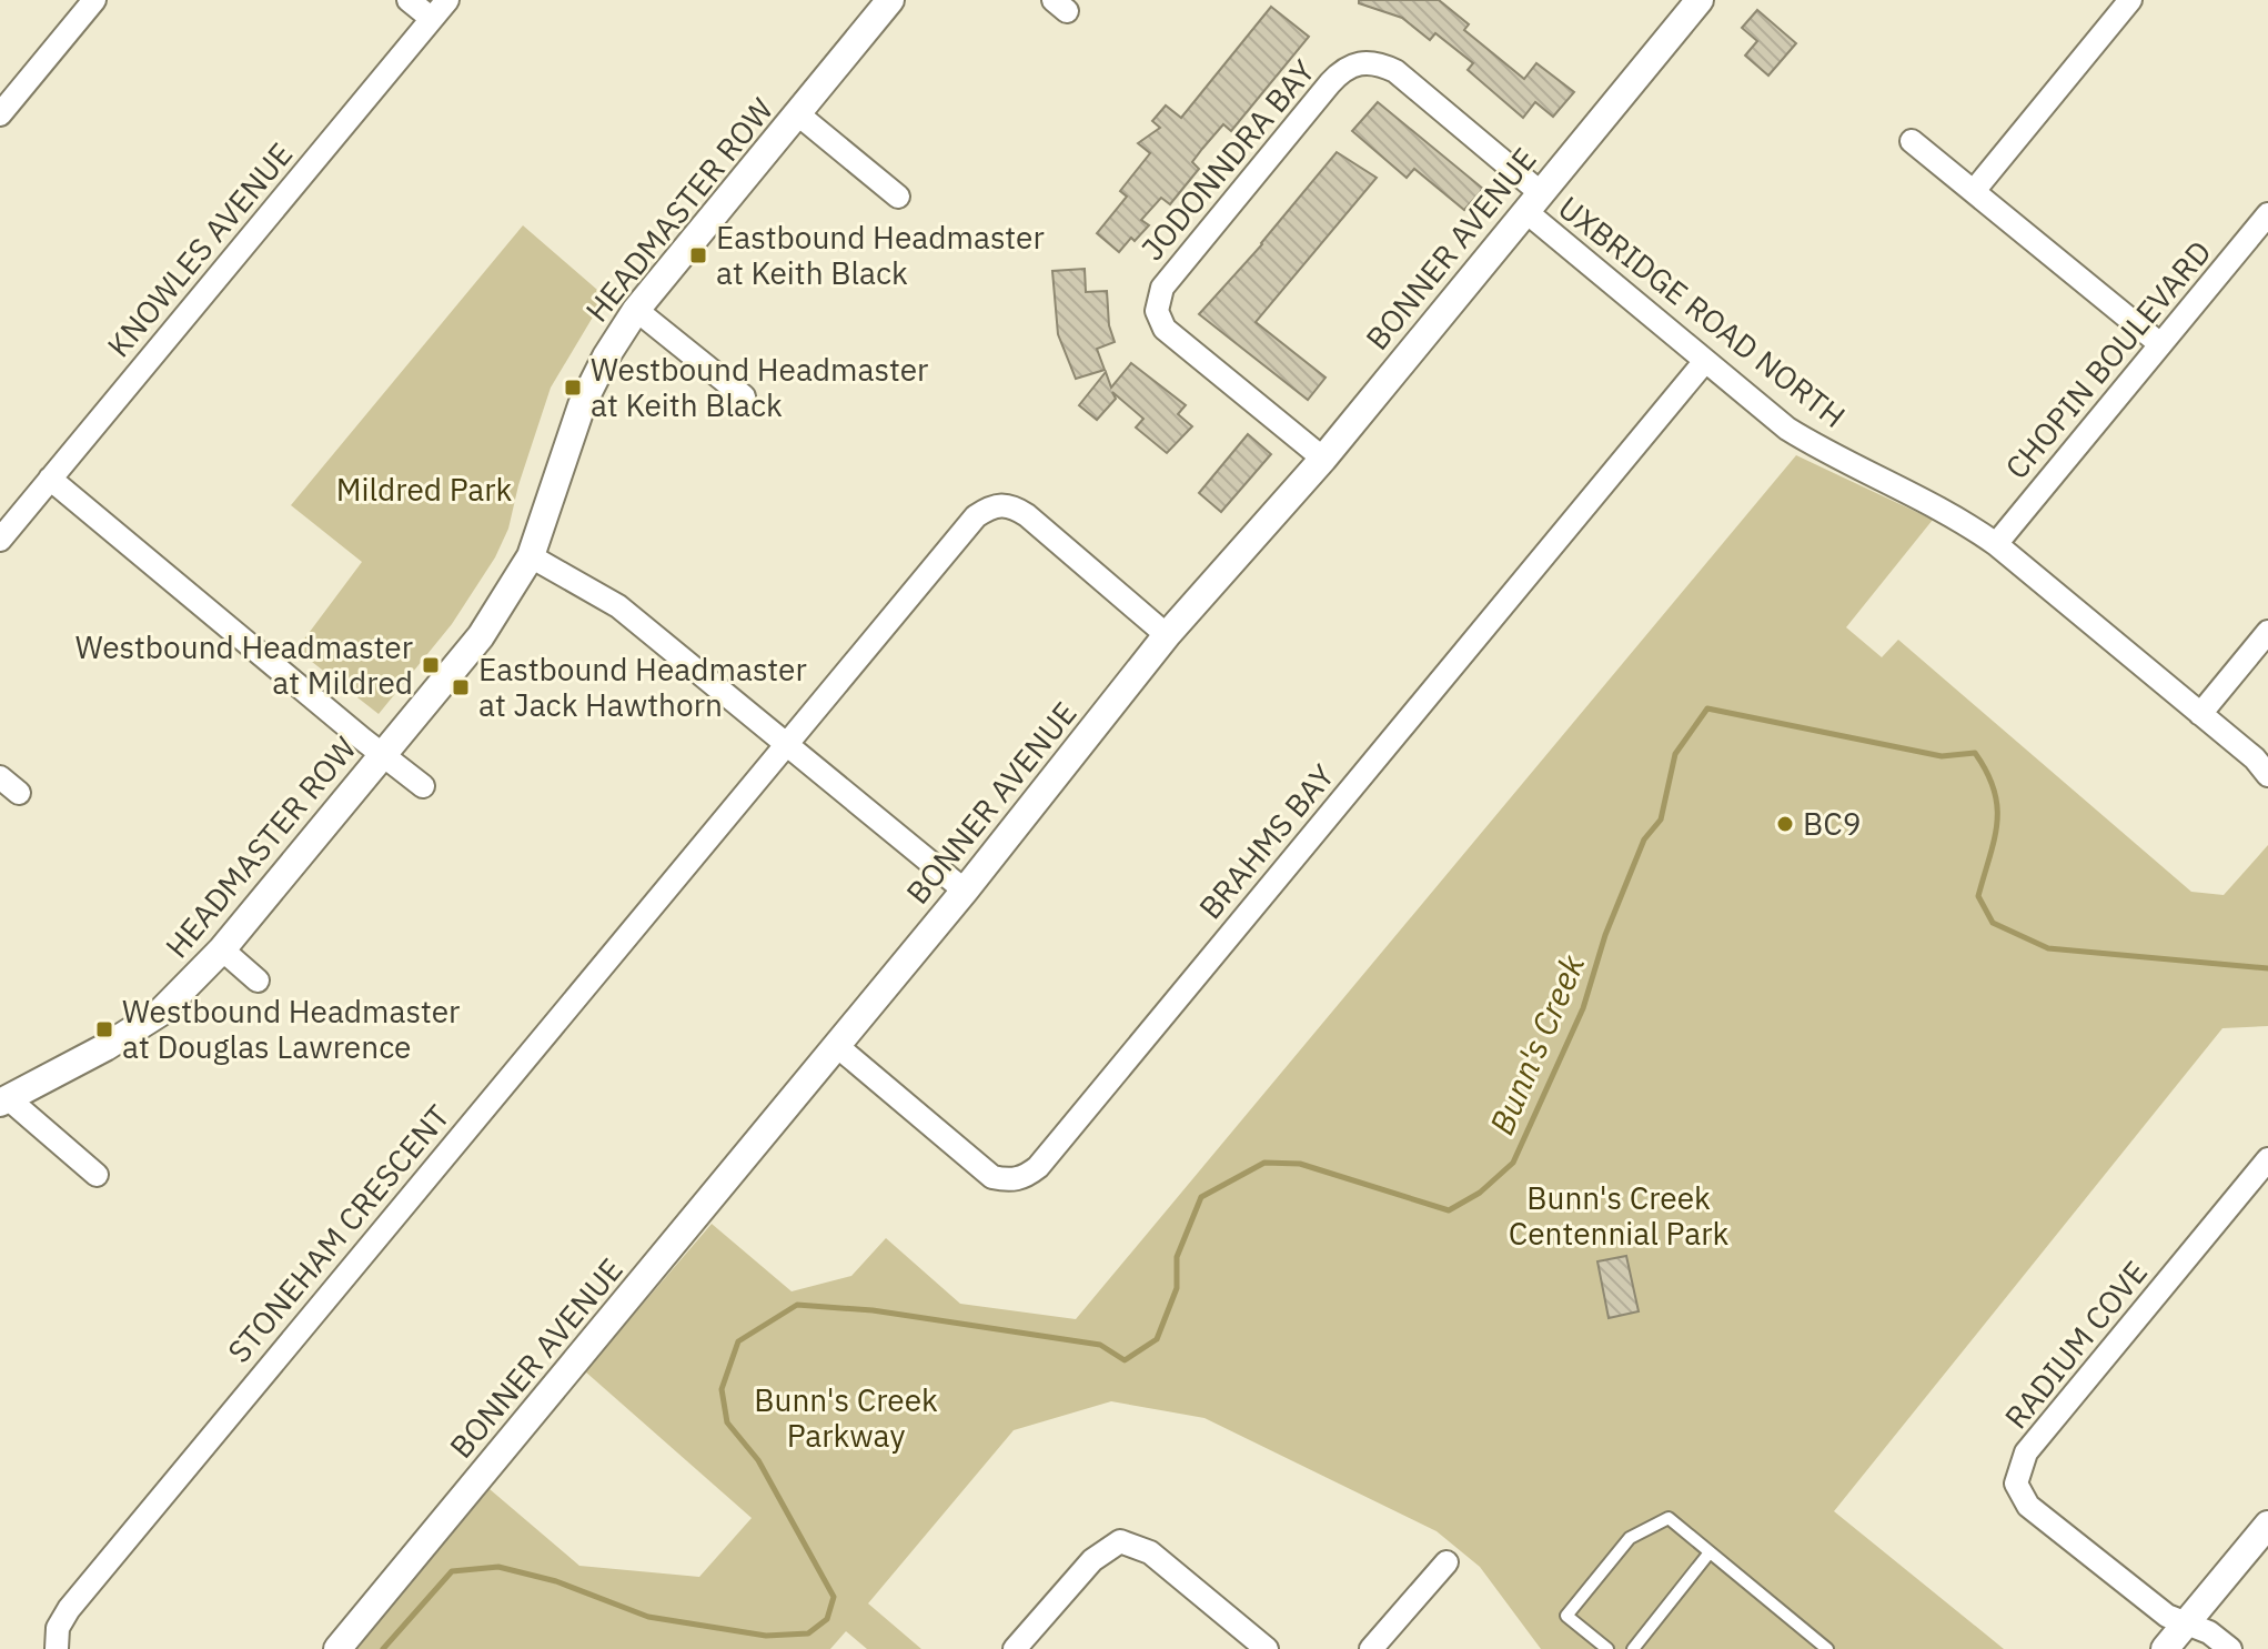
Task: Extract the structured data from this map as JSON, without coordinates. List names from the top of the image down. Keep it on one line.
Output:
{"streets":{"street":["JODONNDRA BAY","HEADMASTER ROW","BONNER AVENUE","KNOWLES AVENUE","UXBRIDGE ROAD NORTH","CHOPIN BOULEVARD","BRAHMS BAY","STONEHAM CRESCENT","RADIUM COVE"]},"crossings":[["JODONNDRA BAY","BONNER AVENUE"],["JODONNDRA BAY","UXBRIDGE ROAD NORTH"],["BONNER AVENUE","UXBRIDGE ROAD NORTH"],["BONNER AVENUE","BRAHMS BAY"],["BONNER AVENUE","STONEHAM CRESCENT"],["UXBRIDGE ROAD NORTH","CHOPIN BOULEVARD"],["UXBRIDGE ROAD NORTH","BRAHMS BAY"]],"water":["Bunn's Creek"],"parks":["Mildred Park","Bunn's Creek Centennial Park","Bunn's Creek Parkway"],"places":{"transit":["Eastbound Headmaster at Keith Black","Westbound Headmaster at Keith Black","Westbound Headmaster at Mildred","Eastbound Headmaster at Jack Hawthorn","Westbound Headmaster at Douglas Lawrence"],"other":["BC9"]}}
